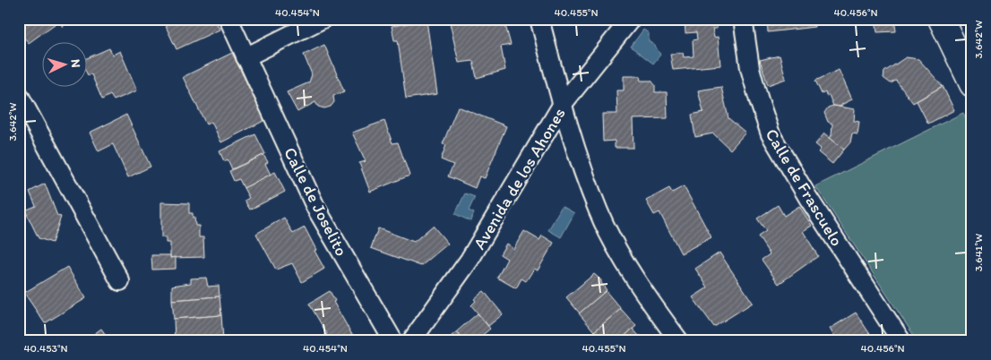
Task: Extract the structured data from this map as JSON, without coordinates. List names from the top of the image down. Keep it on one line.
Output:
{"streets":{"street":["Avenida de los Ahones","Calle de Frascuelo","Calle de Joselito"]},"north":"right","coordinates":["40.454°N","40.455°N","40.456°N","3.642°W","3.641°W","40.453°N"]}
